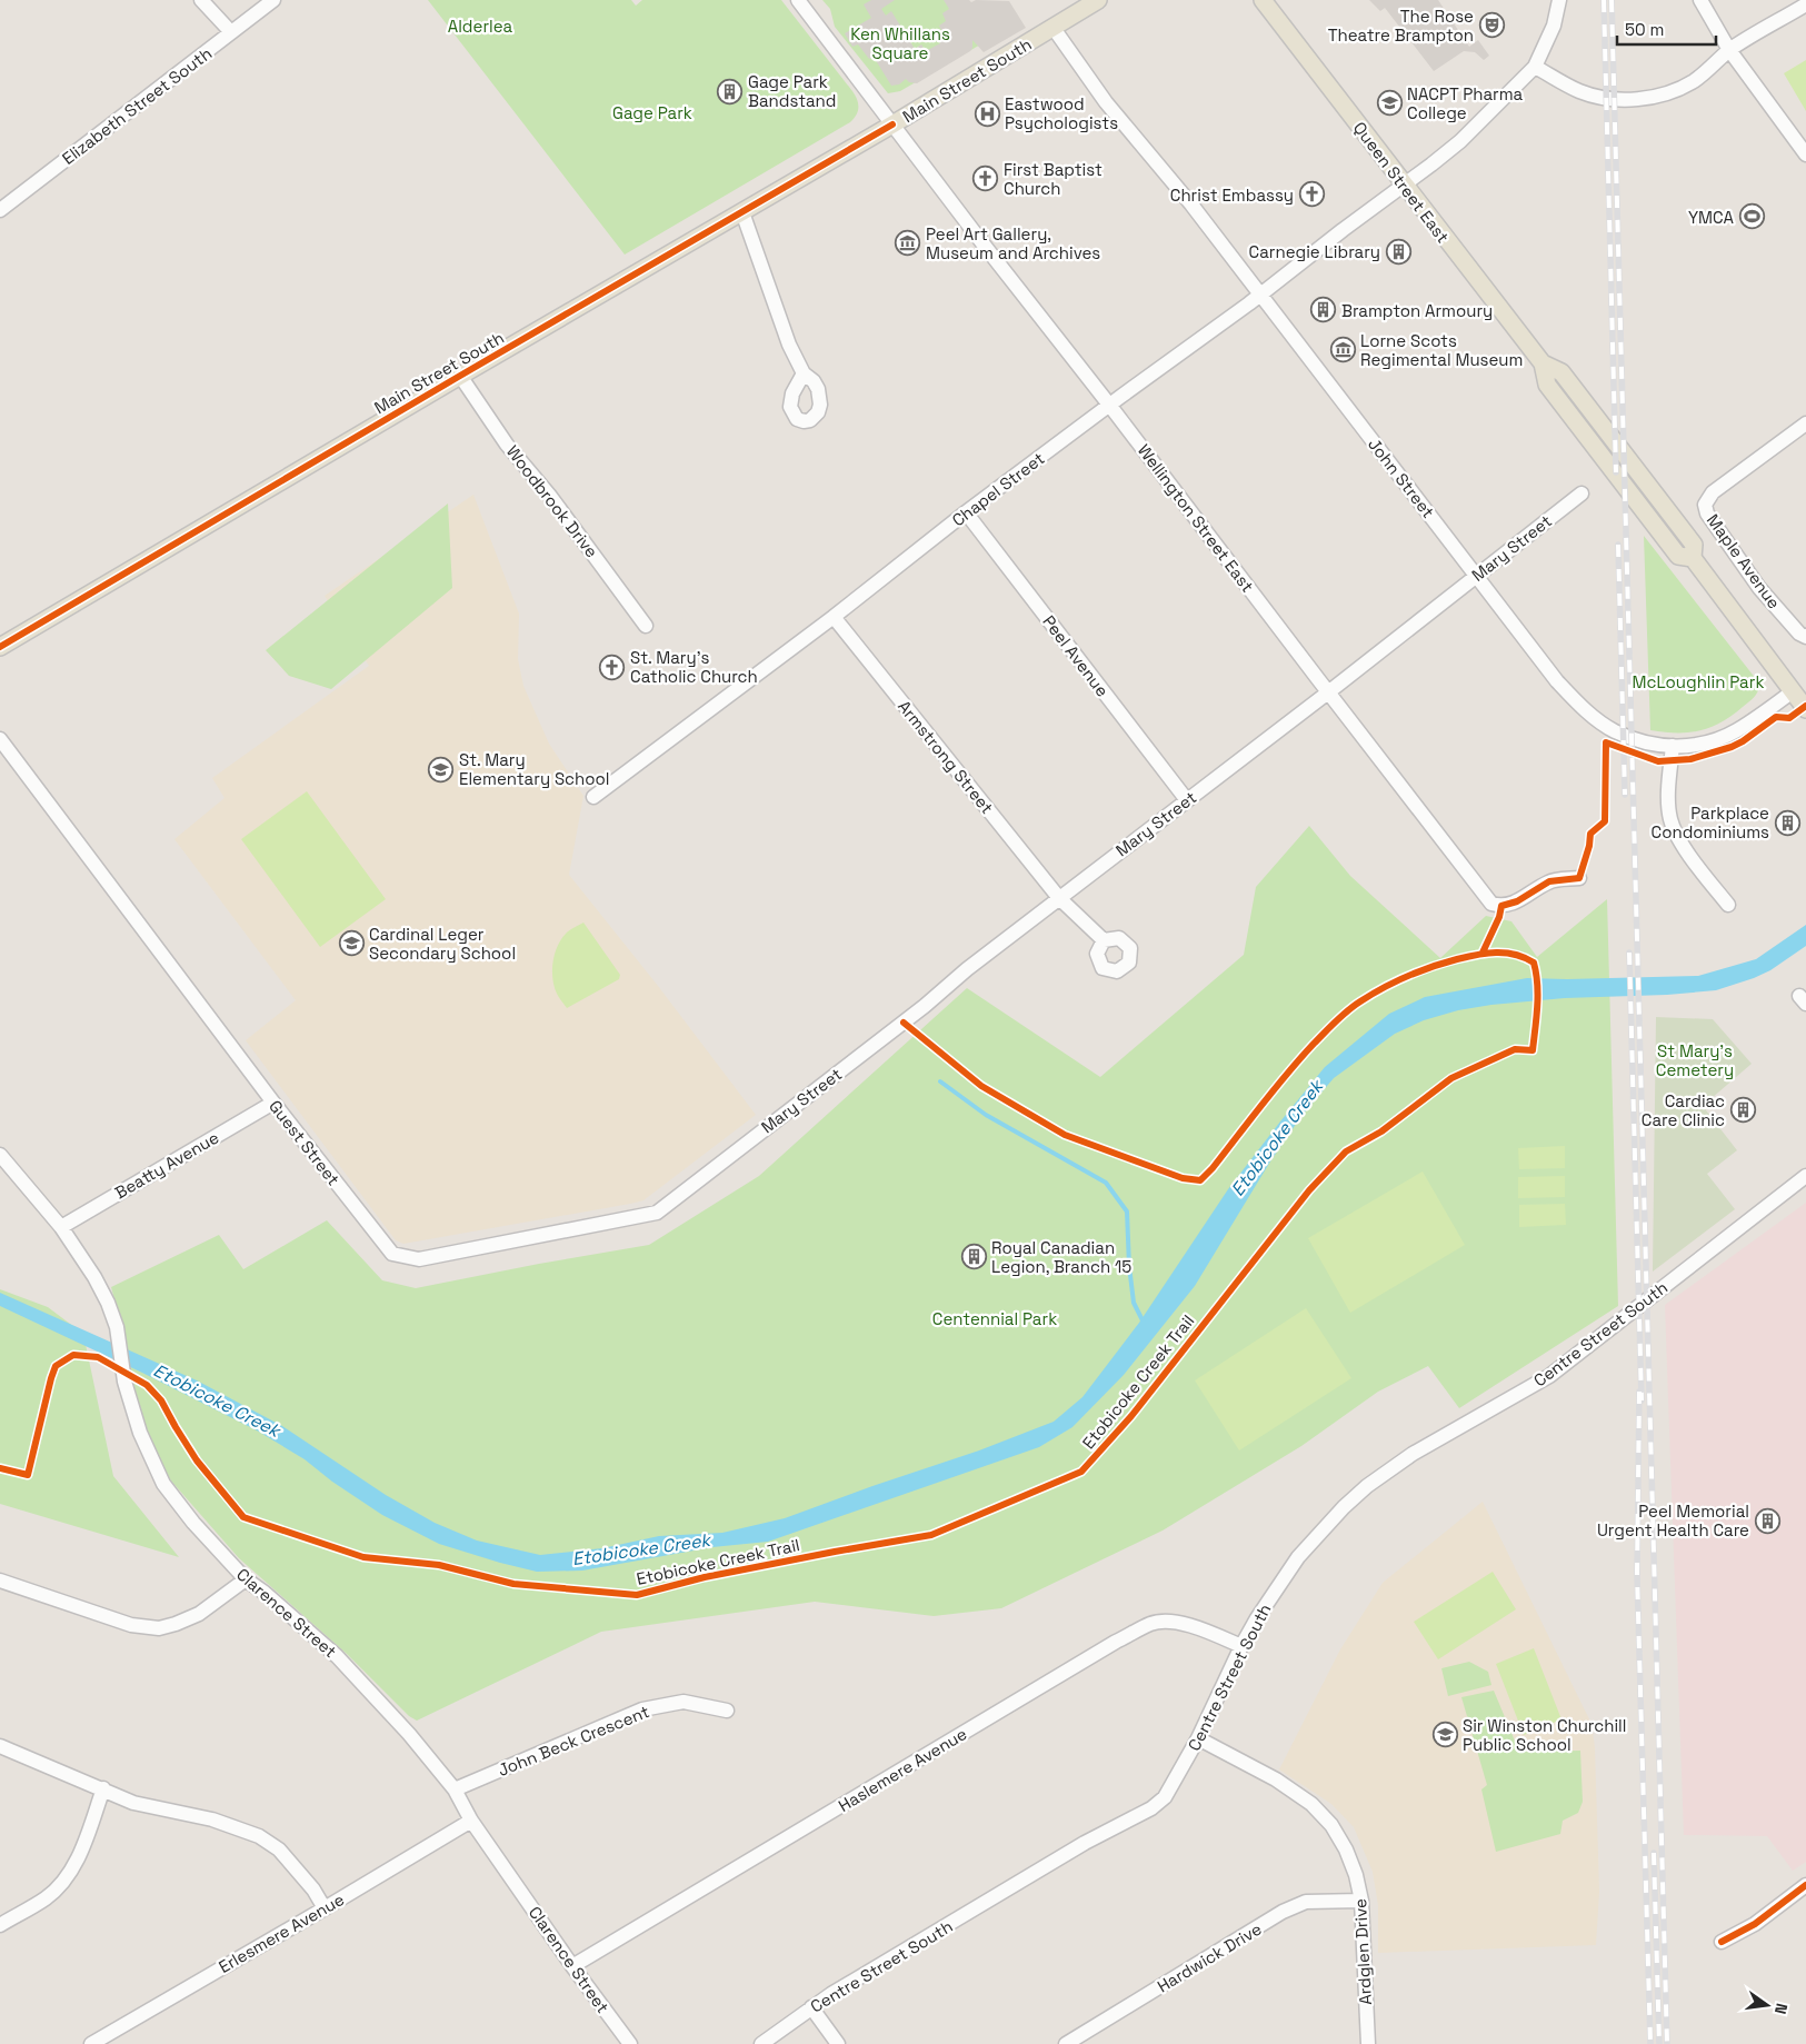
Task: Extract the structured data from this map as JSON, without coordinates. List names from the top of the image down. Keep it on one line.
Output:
{"streets":{"main road":["Main Street South","Queen Street East"],"street":["Elizabeth Street South","John Street","Chapel Street","Woodbrook Drive","Wellington Street East","Mary Street","Maple Avenue","Peel Avenue","Armstrong Street","Guest Street","Beatty Avenue","Centre Street South","Clarence Street","John Beck Crescent","Haslemere Avenue","Erlesmere Avenue","Ardglen Drive","Hardwick Drive"],"cycle path":["Etobicoke Creek Trail"]},"crossings":[["Main Street South","John Street"],["Main Street South","Woodbrook Drive"],["Main Street South","Wellington Street East"],["Queen Street East","John Street"],["Queen Street East","Chapel Street"],["John Street","Chapel Street"],["John Street","Mary Street"],["Chapel Street","Wellington Street East"],["Chapel Street","Peel Avenue"],["Chapel Street","Armstrong Street"],["Wellington Street East","Mary Street"],["Mary Street","Peel Avenue"],["Mary Street","Armstrong Street"],["Mary Street","Guest Street"],["Guest Street","Beatty Avenue"],["Beatty Avenue","Clarence Street"],["Centre Street South","Haslemere Avenue"],["Centre Street South","Ardglen Drive"],["Clarence Street","John Beck Crescent"],["Clarence Street","Haslemere Avenue"],["Clarence Street","Erlesmere Avenue"],["Ardglen Drive","Hardwick Drive"]],"water":["Etobicoke Creek"],"parks":["Alderlea","Ken Whillans Square","Gage Park","McLoughlin Park","St Mary's Cemetery","Centennial Park"],"places":{"theatre":["The Rose Theatre Brampton"],"building":["Gage Park Bandstand","Carnegie Library","Brampton Armoury","Parkplace Condominiums","Cardiac Care Clinic","Royal Canadian Legion, Branch 15","Peel Memorial Urgent Health Care"],"school or university":["NACPT Pharma College","St. Mary Elementary School","Cardinal Leger Secondary School","Sir Winston Churchill Public School"],"hospital":["Eastwood Psychologists"],"church":["First Baptist Church","Christ Embassy","St. Mary's Catholic Church"],"sports":["YMCA"],"museum":["Peel Art Gallery, Museum and Archives","Lorne Scots Regimental Museum"]},"scale_bar":"50 m","north":"right"}
